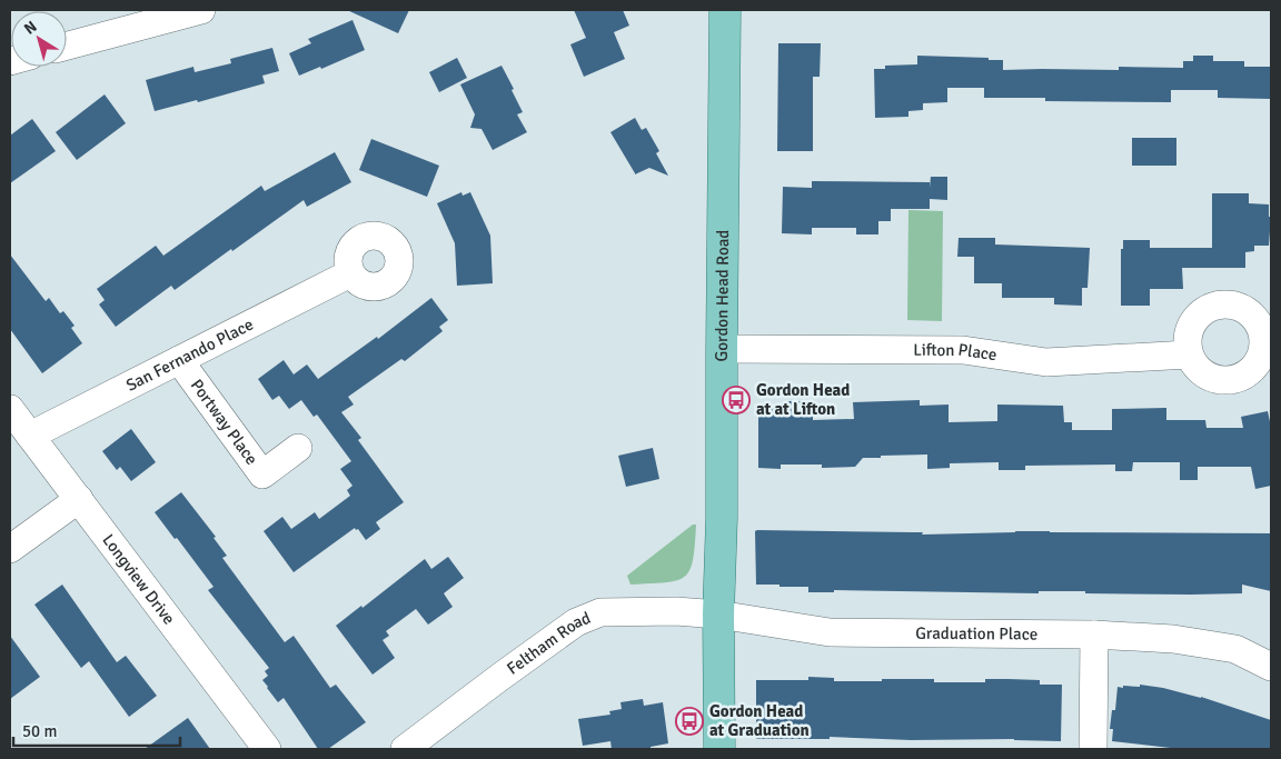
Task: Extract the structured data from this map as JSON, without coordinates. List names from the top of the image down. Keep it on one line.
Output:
{"streets":{"main road":["Gordon Head Road"],"street":["Lifton Place","San Fernando Place","Portway Place","Longview Drive","Graduation Place","Feltham Road"]},"crossings":[["Gordon Head Road","Lifton Place"],["Gordon Head Road","Graduation Place"],["Gordon Head Road","Feltham Road"],["San Fernando Place","Portway Place"],["San Fernando Place","Longview Drive"],["Graduation Place","Feltham Road"]],"places":{"bus stop":["Gordon Head at at Lifton","Gordon Head at Graduation"]},"scale_bar":"50 m","north":"top left"}
